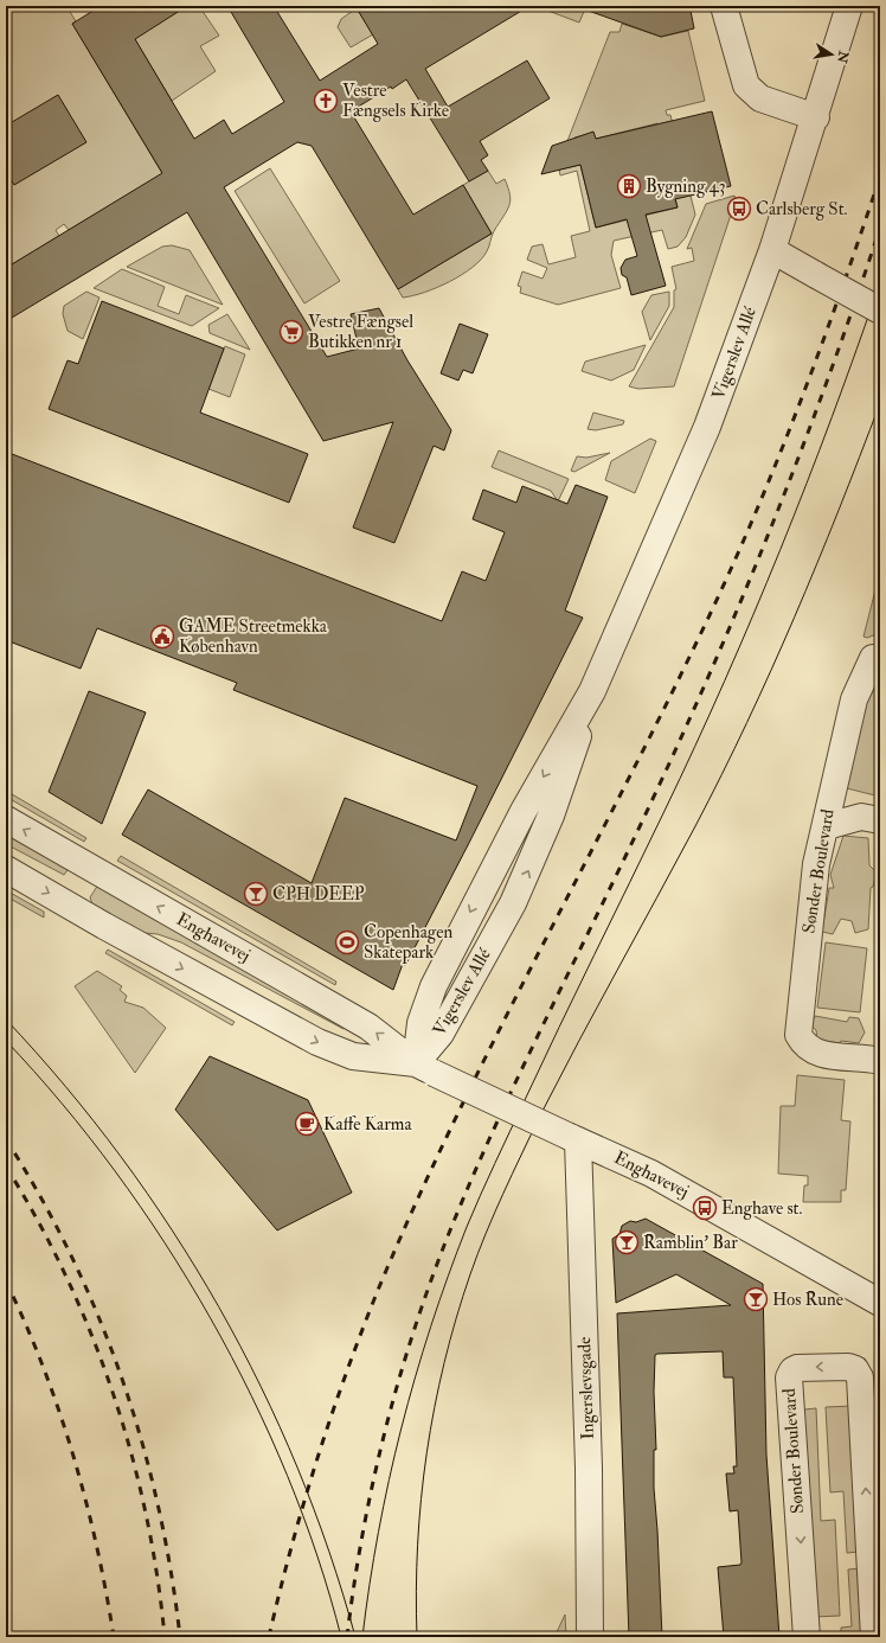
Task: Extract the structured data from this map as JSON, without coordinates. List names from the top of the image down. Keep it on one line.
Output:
{"streets":{"street":["Vigerslev Allé","Sønder Boulevard","Enghavevej","Ingerslevsgade"]},"crossings":[["Vigerslev Allé","Enghavevej"],["Enghavevej","Ingerslevsgade"]],"places":{"church":["Vestre Fængsels Kirke"],"building":["Bygning 43"],"bus stop":["Carlsberg St.","Enghave st."],"supermarket":["Vestre Fængsel Butikken nr 1"],"public building":["GAME Streetmekka København"],"bar":["CPH DEEP","Ramblin' Bar","Hos Rune"],"sports":["Copenhagen Skatepark"],"cafe":["Kaffe Karma"]},"north":"right"}
